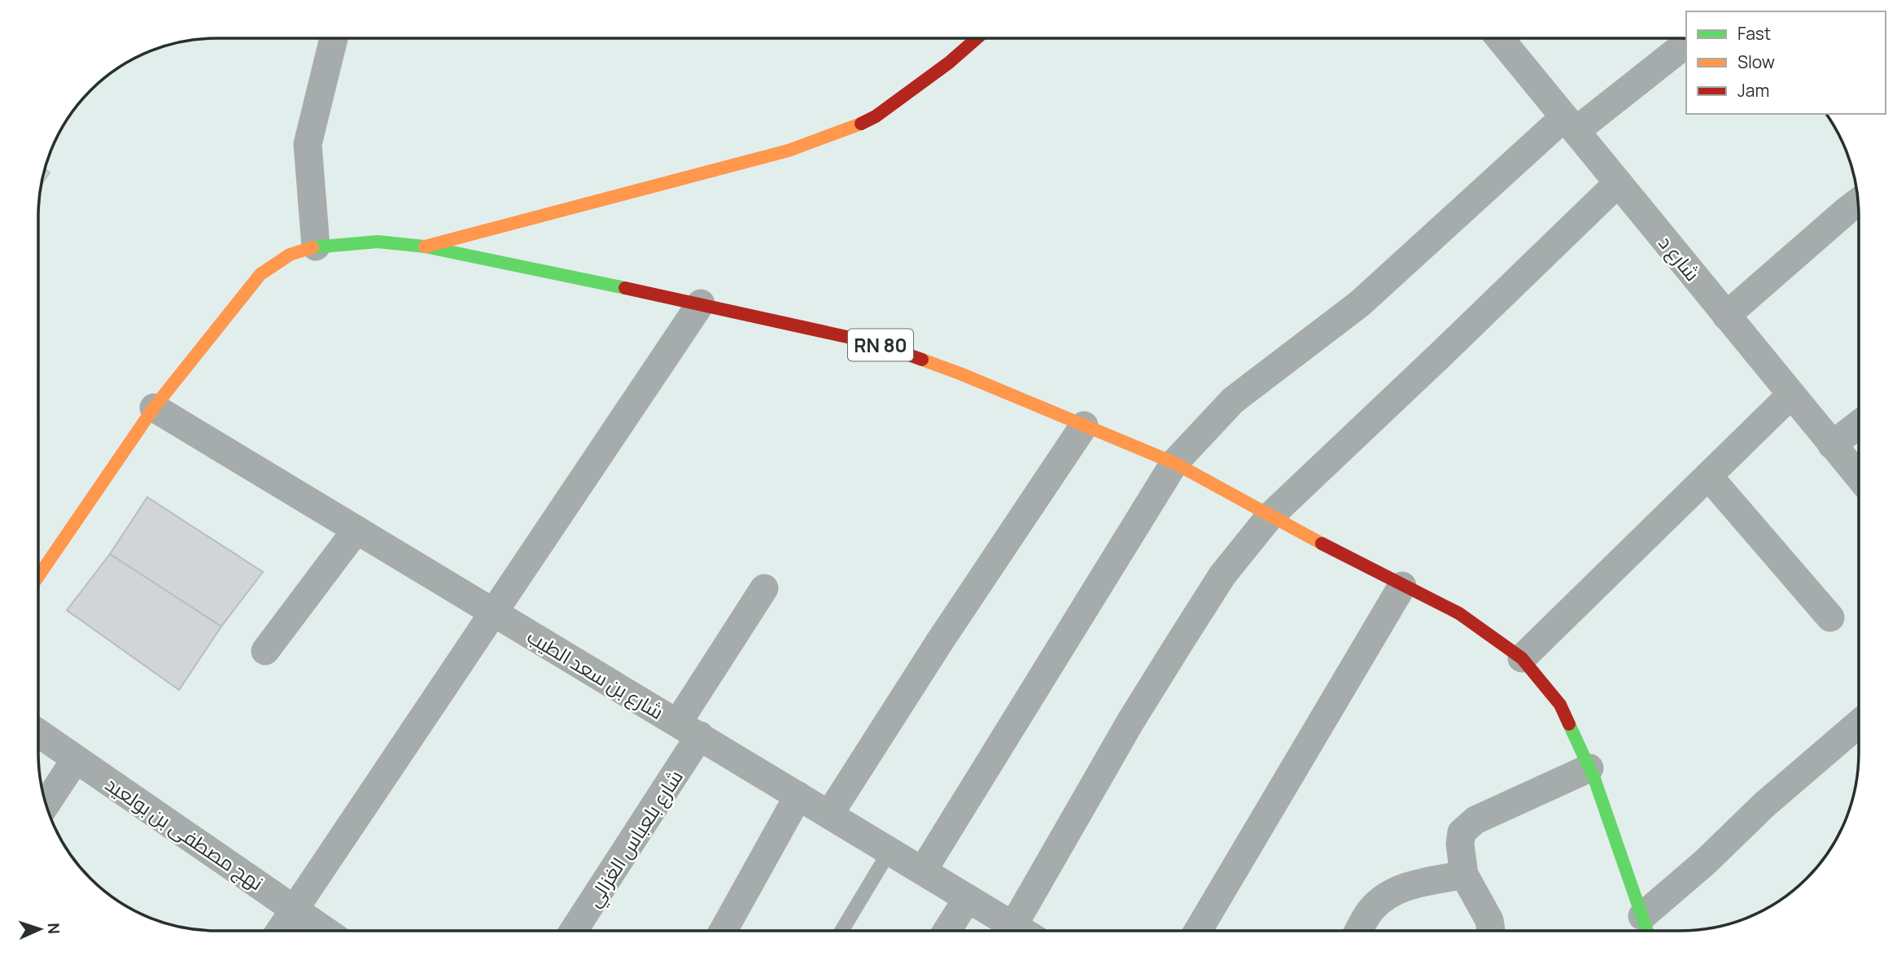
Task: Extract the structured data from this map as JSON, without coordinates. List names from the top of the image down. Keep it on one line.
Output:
{"streets":{"main road":["RN 80"],"street":["شارع د","شارع بن سعد الطيب","نهج مصطفى بن بولعيد","شارع بلعباس الغزالي"]},"crossings":[["RN 80","شارع بن سعد الطيب"],["شارع بن سعد الطيب","شارع بلعباس الغزالي"]],"legend":["Fast","Slow","Jam"],"north":"right"}
